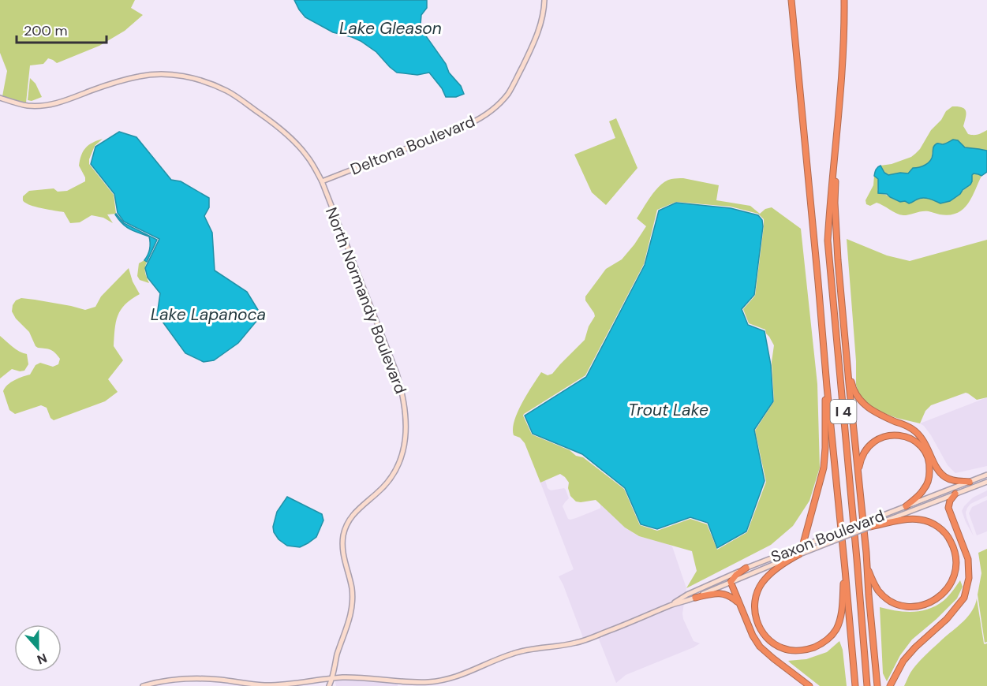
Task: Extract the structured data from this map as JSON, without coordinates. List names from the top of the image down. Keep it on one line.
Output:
{"streets":{"highway":["I 4"],"street":["Deltona Boulevard","North Normandy Boulevard","Saxon Boulevard"]},"crossings":[["Deltona Boulevard","North Normandy Boulevard"],["North Normandy Boulevard","Saxon Boulevard"]],"water":["Lake Gleason","Lake Lapanoca","Trout Lake"],"scale_bar":"200 m","north":"bottom"}
